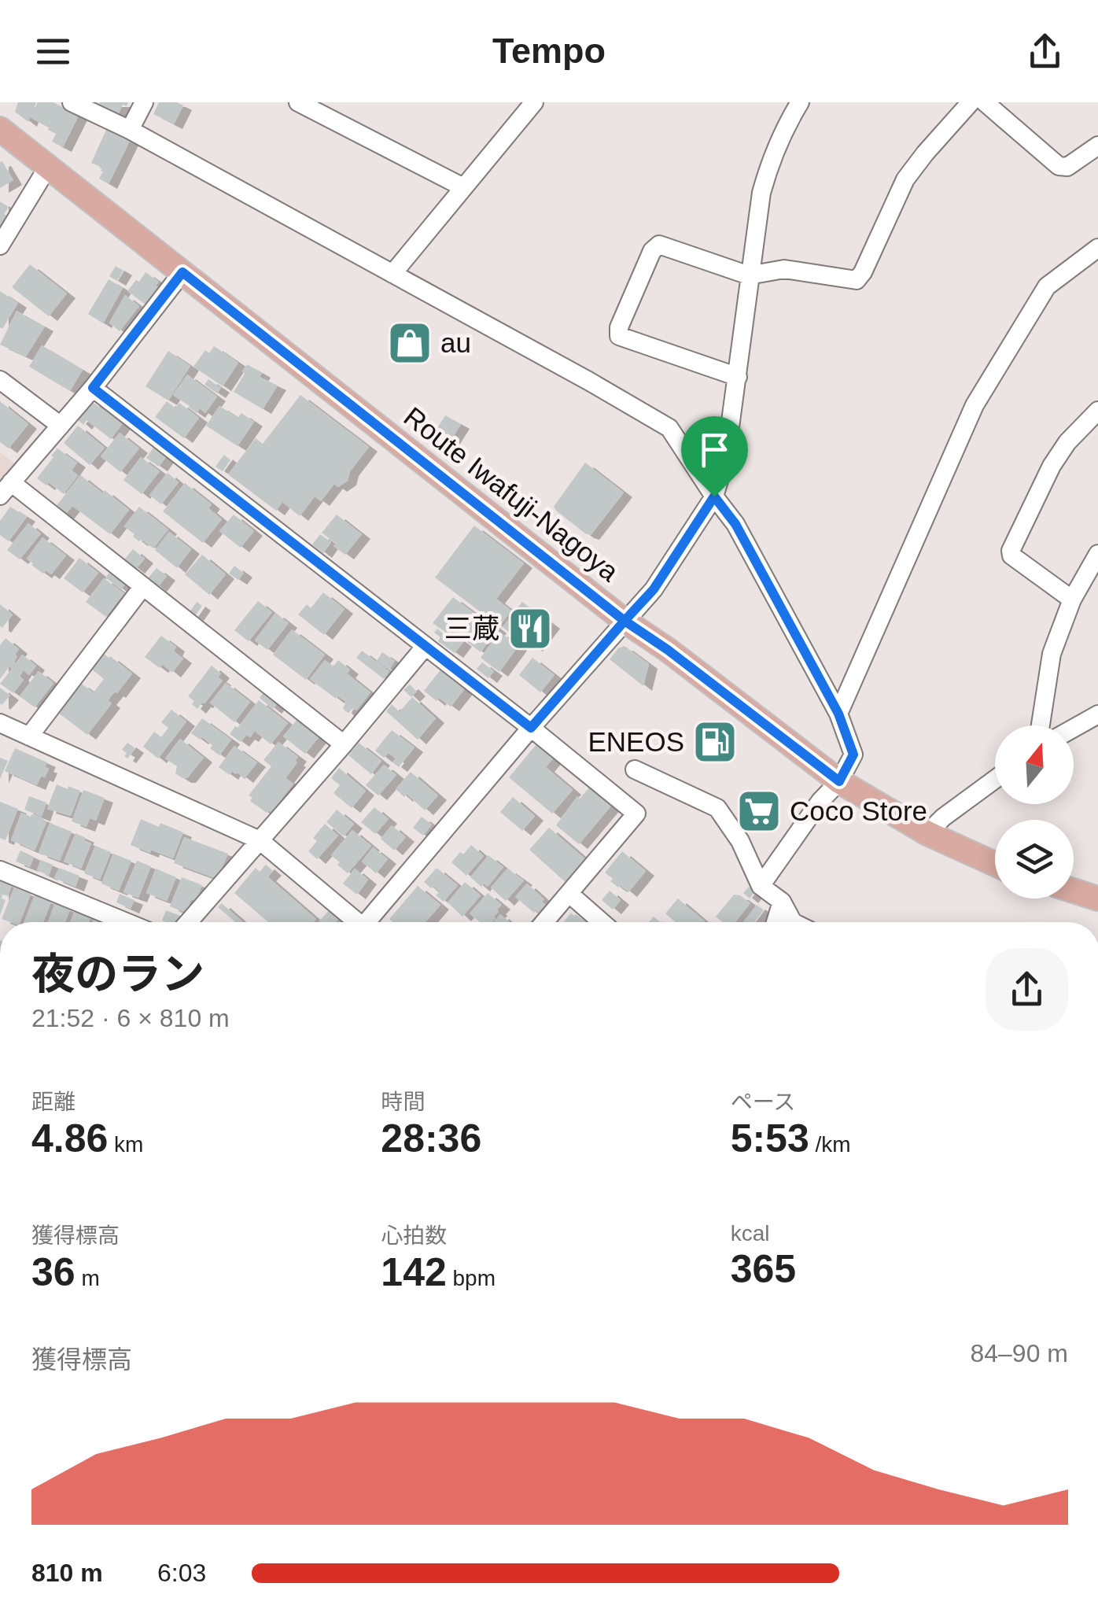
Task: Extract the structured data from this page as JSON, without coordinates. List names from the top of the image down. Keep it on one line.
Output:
{"streets":{"main road":["Route Iwafuji-Nagoya"]},"places":{"shop":["au"],"restaurant":["三蔵"],"fuel station":["ENEOS"],"supermarket":["Coco Store"]},"north":"top","page":{"header":"Tempo","heading":["夜のラン","21:52 · 6 × 810 m"],"stats":[["距離","4.86 km"],["時間","28:36"],["ペース","5:53 /km"],["獲得標高","36 m"],["心拍数","142 bpm"],["kcal","365"]],"chart":["獲得標高","84–90 m"],"list":[{"name":"810 m","note":"6:03"}]}}
